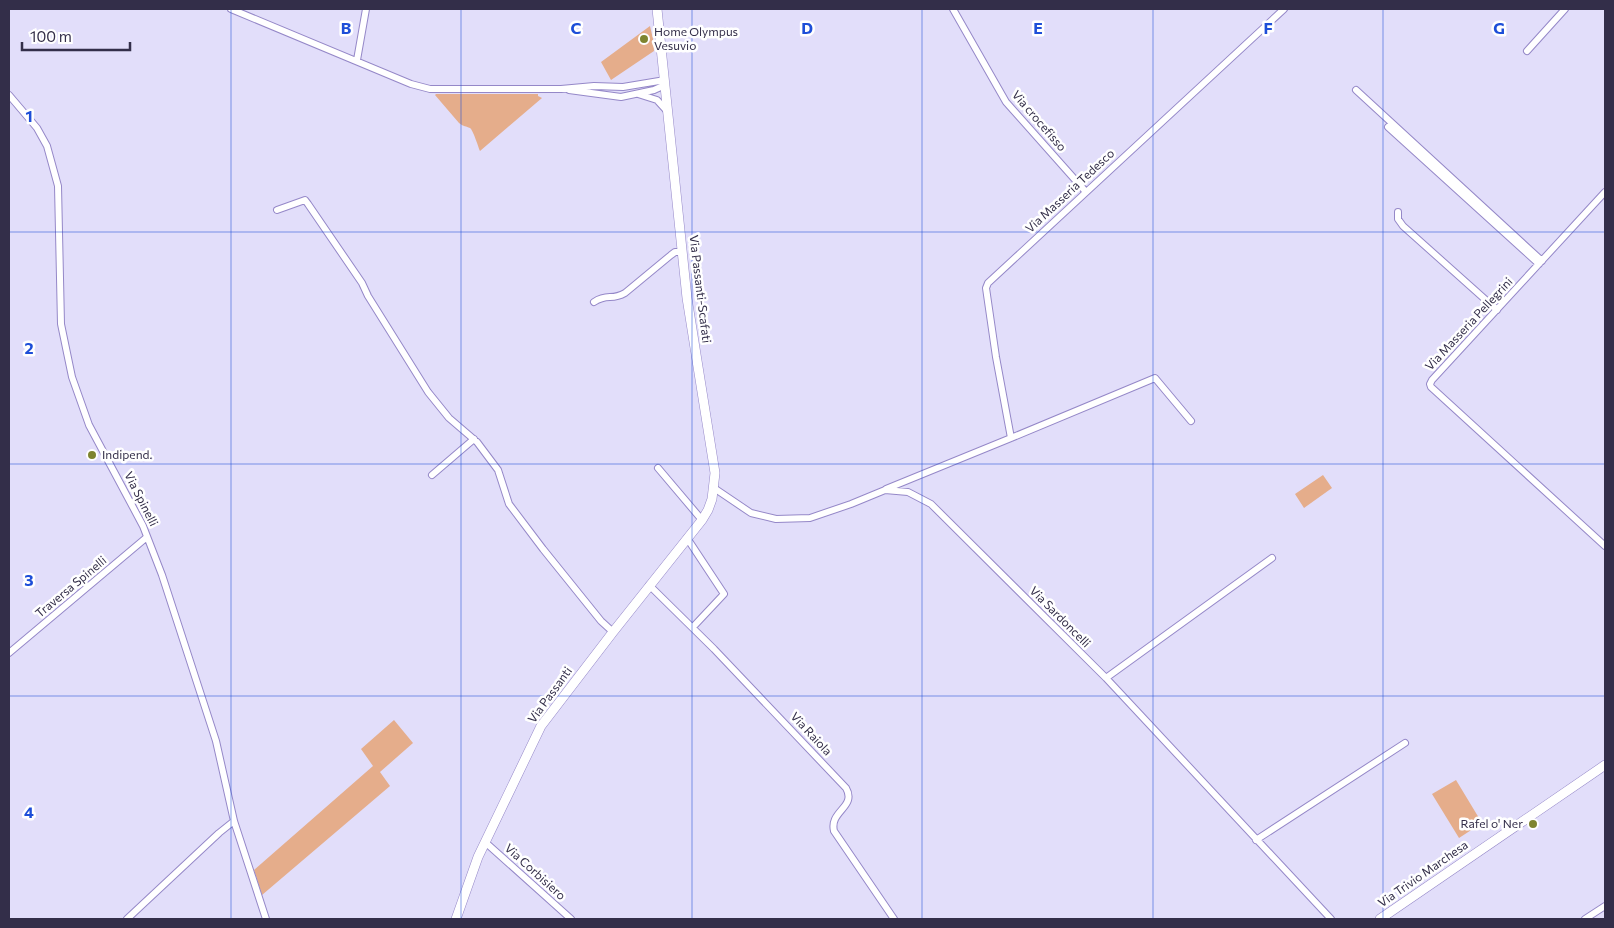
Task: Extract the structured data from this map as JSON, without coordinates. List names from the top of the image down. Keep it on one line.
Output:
{"streets":{"street":["Via crocefisso","Via Masseria Tedesco","Via Passanti-Scafati","Via Masseria Pellegrini","Via Spinelli","Traversa Spinelli","Via Sardoncelli","Via Passanti","Via Raiola","Via Corbisiero","Via Trivio Marchesa"]},"crossings":[["Via crocefisso","Via Masseria Tedesco"],["Via Passanti-Scafati","Via Sardoncelli"],["Via Passanti-Scafati","Via Passanti"],["Via Spinelli","Traversa Spinelli"],["Via Passanti","Via Raiola"],["Via Passanti","Via Corbisiero"]],"places":["Home Olympus Vesuvio","Indipend.","Rafel o' Ner"],"scale_bar":"100 m","grid":{"columns":["B","C","D","E","F","G"],"rows":["1","2","3","4"]}}
